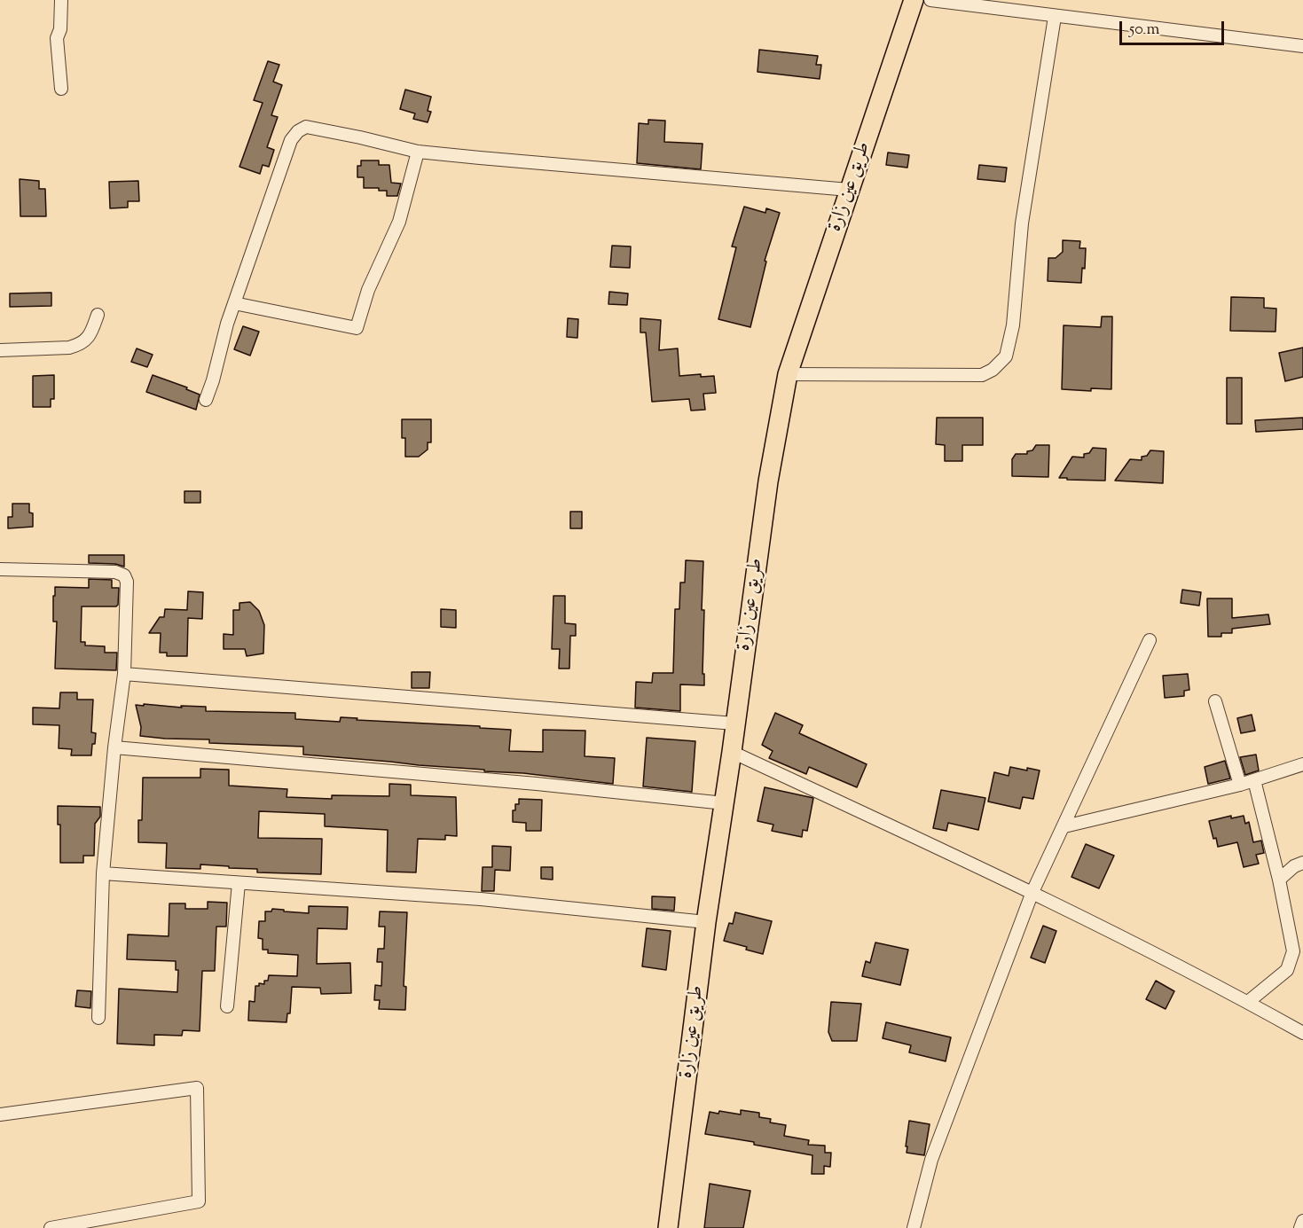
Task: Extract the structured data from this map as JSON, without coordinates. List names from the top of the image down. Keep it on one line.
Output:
{"streets":{"main road":["طريق عين زارة"]},"scale_bar":"50 m"}
